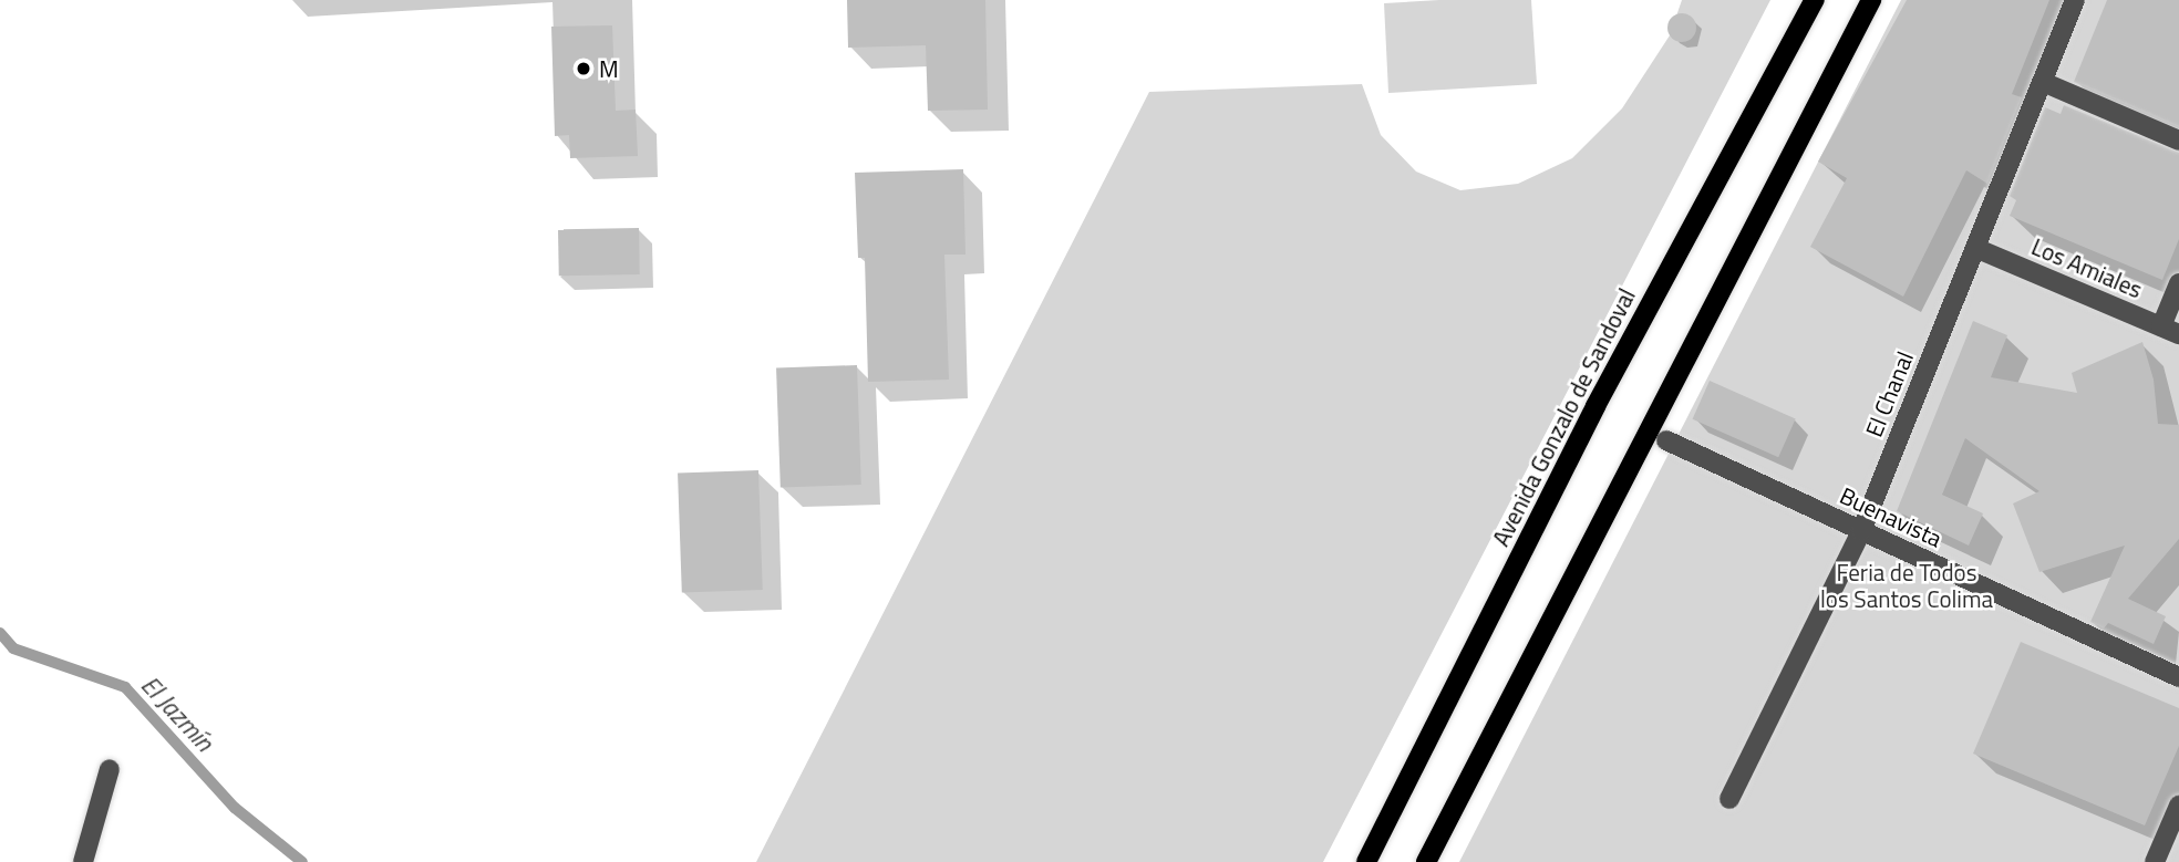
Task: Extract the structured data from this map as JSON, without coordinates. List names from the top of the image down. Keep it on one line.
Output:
{"streets":{"main road":["Avenida Gonzalo de Sandoval"],"street":["Los Amiales","El Chanal","Buenavista"]},"crossings":[["Los Amiales","El Chanal"],["El Chanal","Buenavista"]],"water":["El Jazmín"],"parks":["Feria de Todos los Santos Colima"],"places":["M"]}
